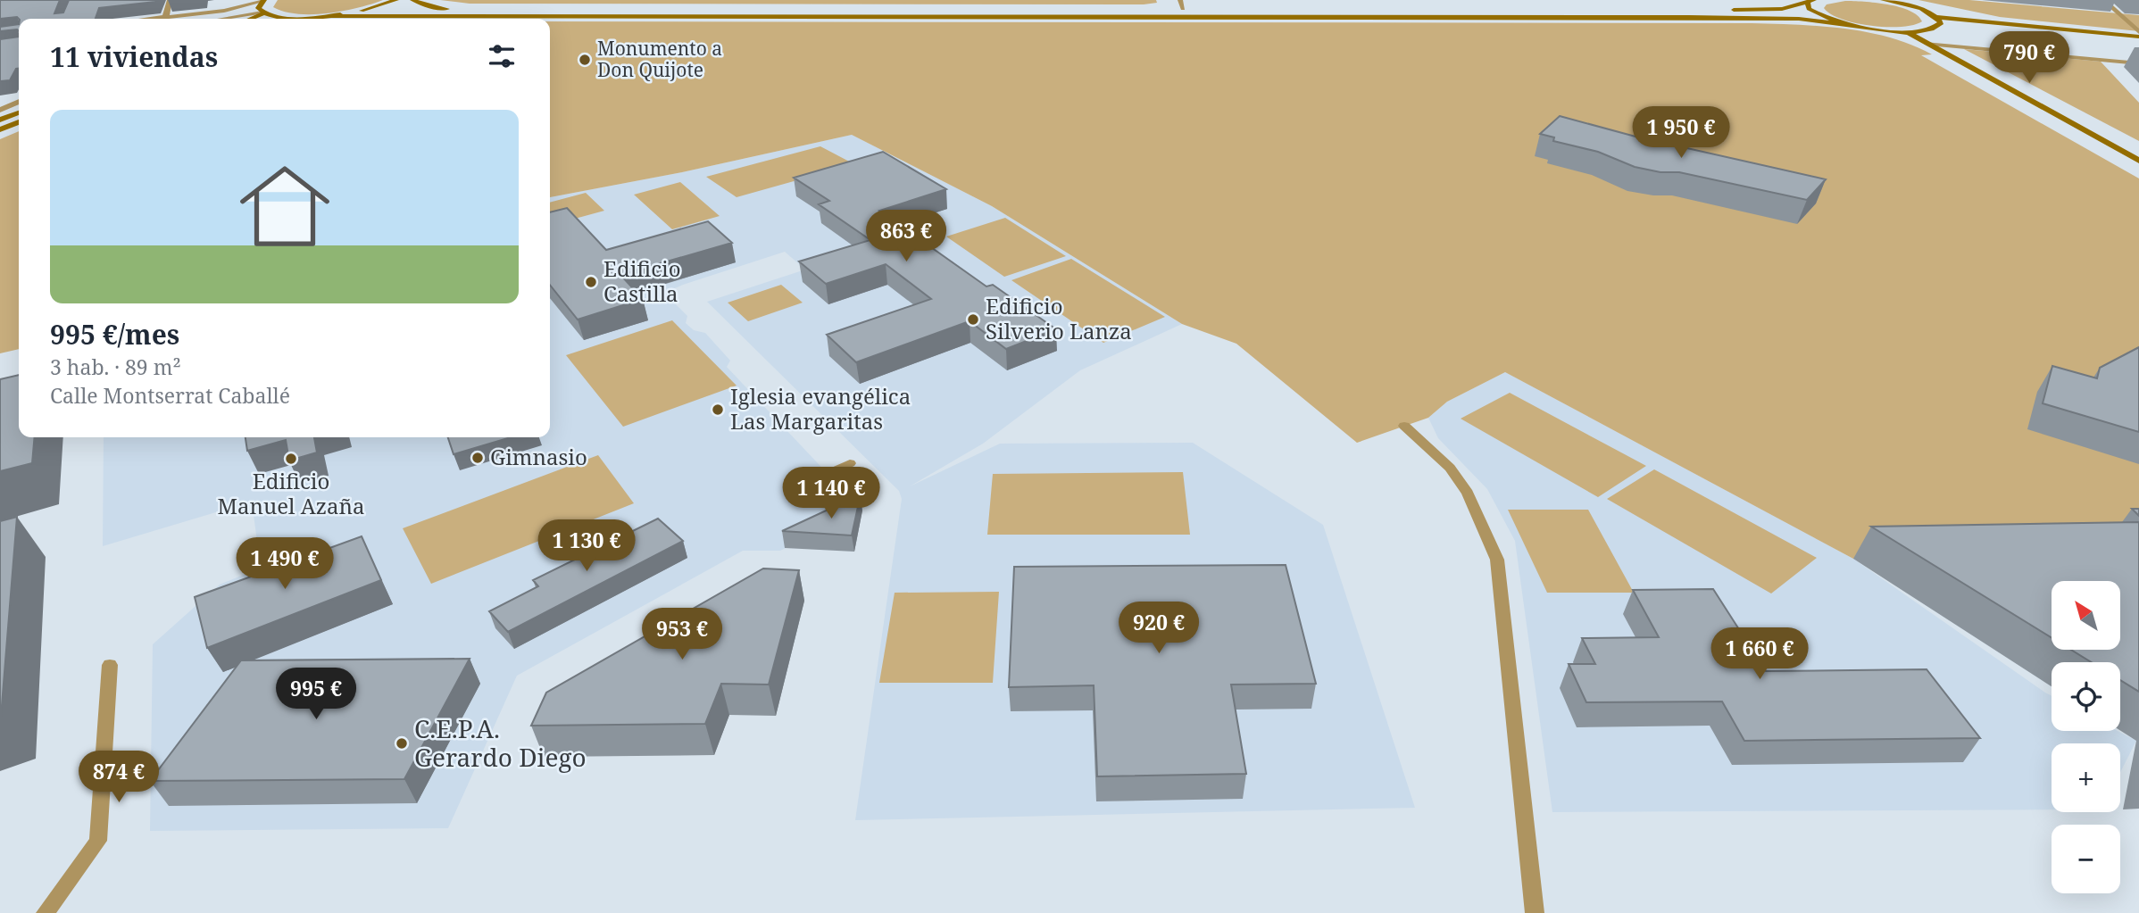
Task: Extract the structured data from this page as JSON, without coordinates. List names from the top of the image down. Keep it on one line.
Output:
{"places":["Monumento a Don Quijote","Edificio Castilla","Edificio Silverio Lanza","Iglesia evangélica Las Margaritas","Gimnasio","Edificio Manuel Azaña","C.E.P.A. Gerardo Diego"],"north":"top left","page":{"heading":"11 viviendas","price":["790 €","1 950 €","863 €","1 140 €","1 130 €","1 490 €","920 €","953 €","1 660 €","995 €","874 €"],"list":[{"name":"995 €/mes","note":"3 hab. · 89 m² · Calle Montserrat Caballé"}],"map_buttons":["+","−"]}}
